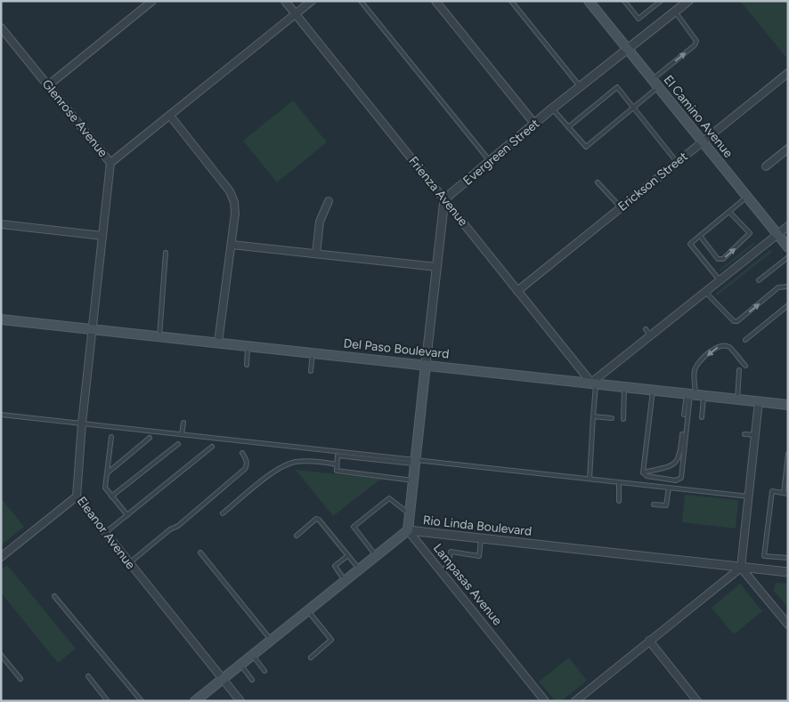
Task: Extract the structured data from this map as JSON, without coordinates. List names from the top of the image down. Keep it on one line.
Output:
{"streets":{"main road":["El Camino Avenue","Del Paso Boulevard","Rio Linda Boulevard"],"street":["Glenrose Avenue","Evergreen Street","Erickson Street","Frienza Avenue","Eleanor Avenue","Lampasas Avenue"]},"crossings":[["El Camino Avenue","Evergreen Street"],["El Camino Avenue","Erickson Street"],["Glenrose Avenue","Del Paso Boulevard"],["Glenrose Avenue","Eleanor Avenue"],["Evergreen Street","Frienza Avenue"],["Erickson Street","Frienza Avenue"],["Frienza Avenue","Del Paso Boulevard"],["Del Paso Boulevard","Eleanor Avenue"],["Rio Linda Boulevard","Eleanor Avenue"],["Rio Linda Boulevard","Lampasas Avenue"]]}
